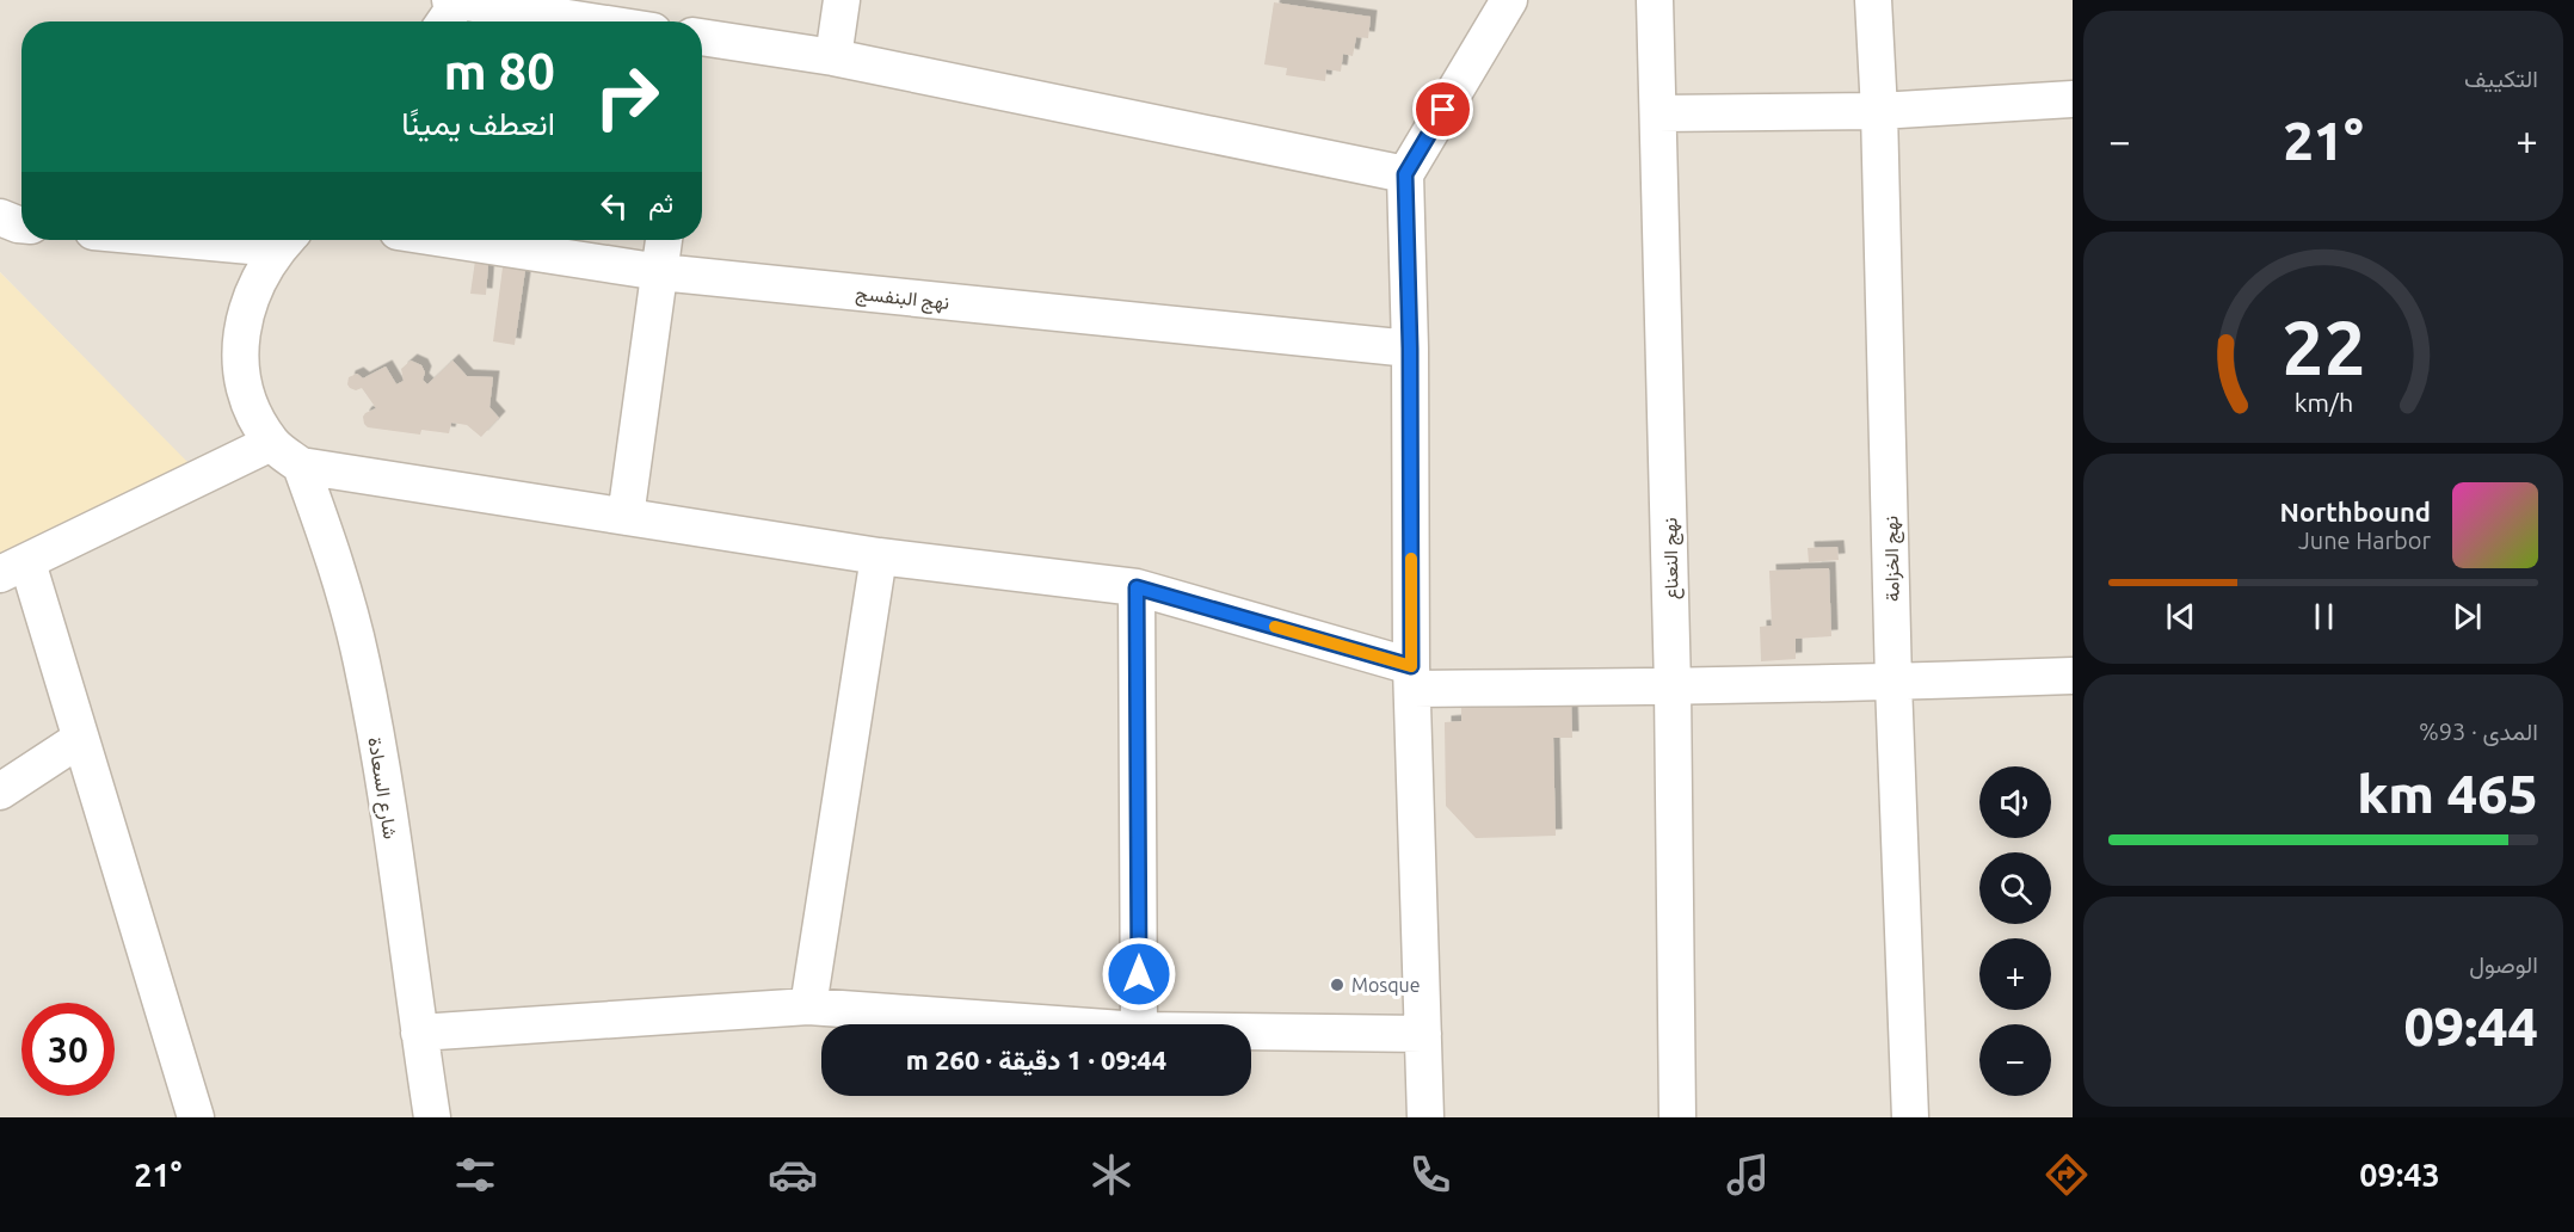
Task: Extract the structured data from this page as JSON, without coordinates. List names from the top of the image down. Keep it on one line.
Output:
{"streets":{"street":["نهج البنفسج","نهج النعناع","نهج الخزامة","شارع السعادة"]},"places":["Mosque"],"page":{"tile":["التكييف",["المدى · 93%","465 km"],["الوصول","09:44"]],"turn":["80 m","انعطف يمينًا"],"heat":["−","21°","+"],"then":"ثم","song":["Northbound","June Harbor"],"map_buttons":["+","−"],"limit":"30","trip":"09:44 · 1 دقيقة · 260 m","tabs":["09:43","21°"],"gauge":["22","km/h"]}}
